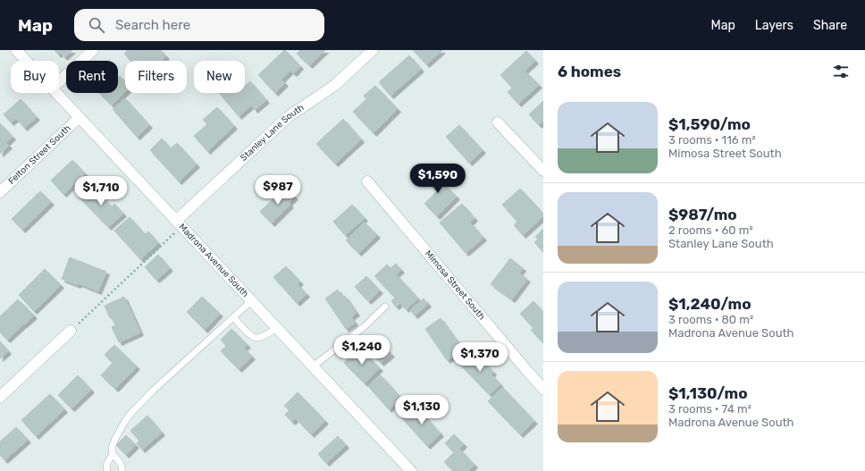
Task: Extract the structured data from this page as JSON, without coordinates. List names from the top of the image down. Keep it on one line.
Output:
{"streets":{"street":["Stanley Lane South","Felton Street South","Madrona Avenue South","Mimosa Street South"]},"crossings":[["Stanley Lane South","Madrona Avenue South"],["Felton Street South","Madrona Avenue South"]],"page":{"header":"Map","search":"Search here","nav":["Map","Layers","Share"],"heading":"6 homes","chip":["Buy","Rent","Filters","New"],"list":[{"name":"$1,590/mo","note":"3 rooms · 116 m² · Mimosa Street South"},{"name":"$987/mo","note":"2 rooms · 60 m² · Stanley Lane South"},{"name":"$1,240/mo","note":"3 rooms · 80 m² · Madrona Avenue South"},{"name":"$1,130/mo","note":"3 rooms · 74 m² · Madrona Avenue South"}],"price":["$1,590","$987","$1,710","$1,240","$1,370","$1,130"]}}
